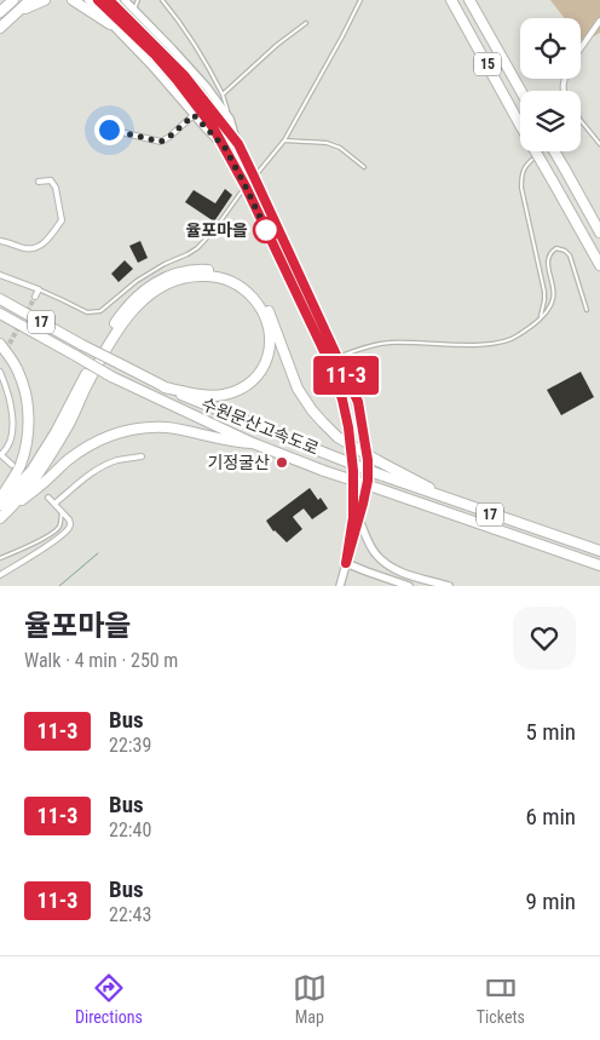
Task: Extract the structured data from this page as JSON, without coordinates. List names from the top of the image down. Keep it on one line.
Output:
{"streets":{"highway":["15","17","수원문산고속도로"]},"places":["율포마을","기정굴산"],"lines":["bus line 11-3"],"page":{"on_map":"11-3","heading":["율포마을","Walk · 4 min · 250 m"],"list":[{"mark":"11-3","name":"Bus","note":"22:39","value":"5 min"},{"mark":"11-3","name":"Bus","note":"22:40","value":"6 min"},{"mark":"11-3","name":"Bus","note":"22:43","value":"9 min"}],"tabs":["Directions","Map","Tickets"]}}
